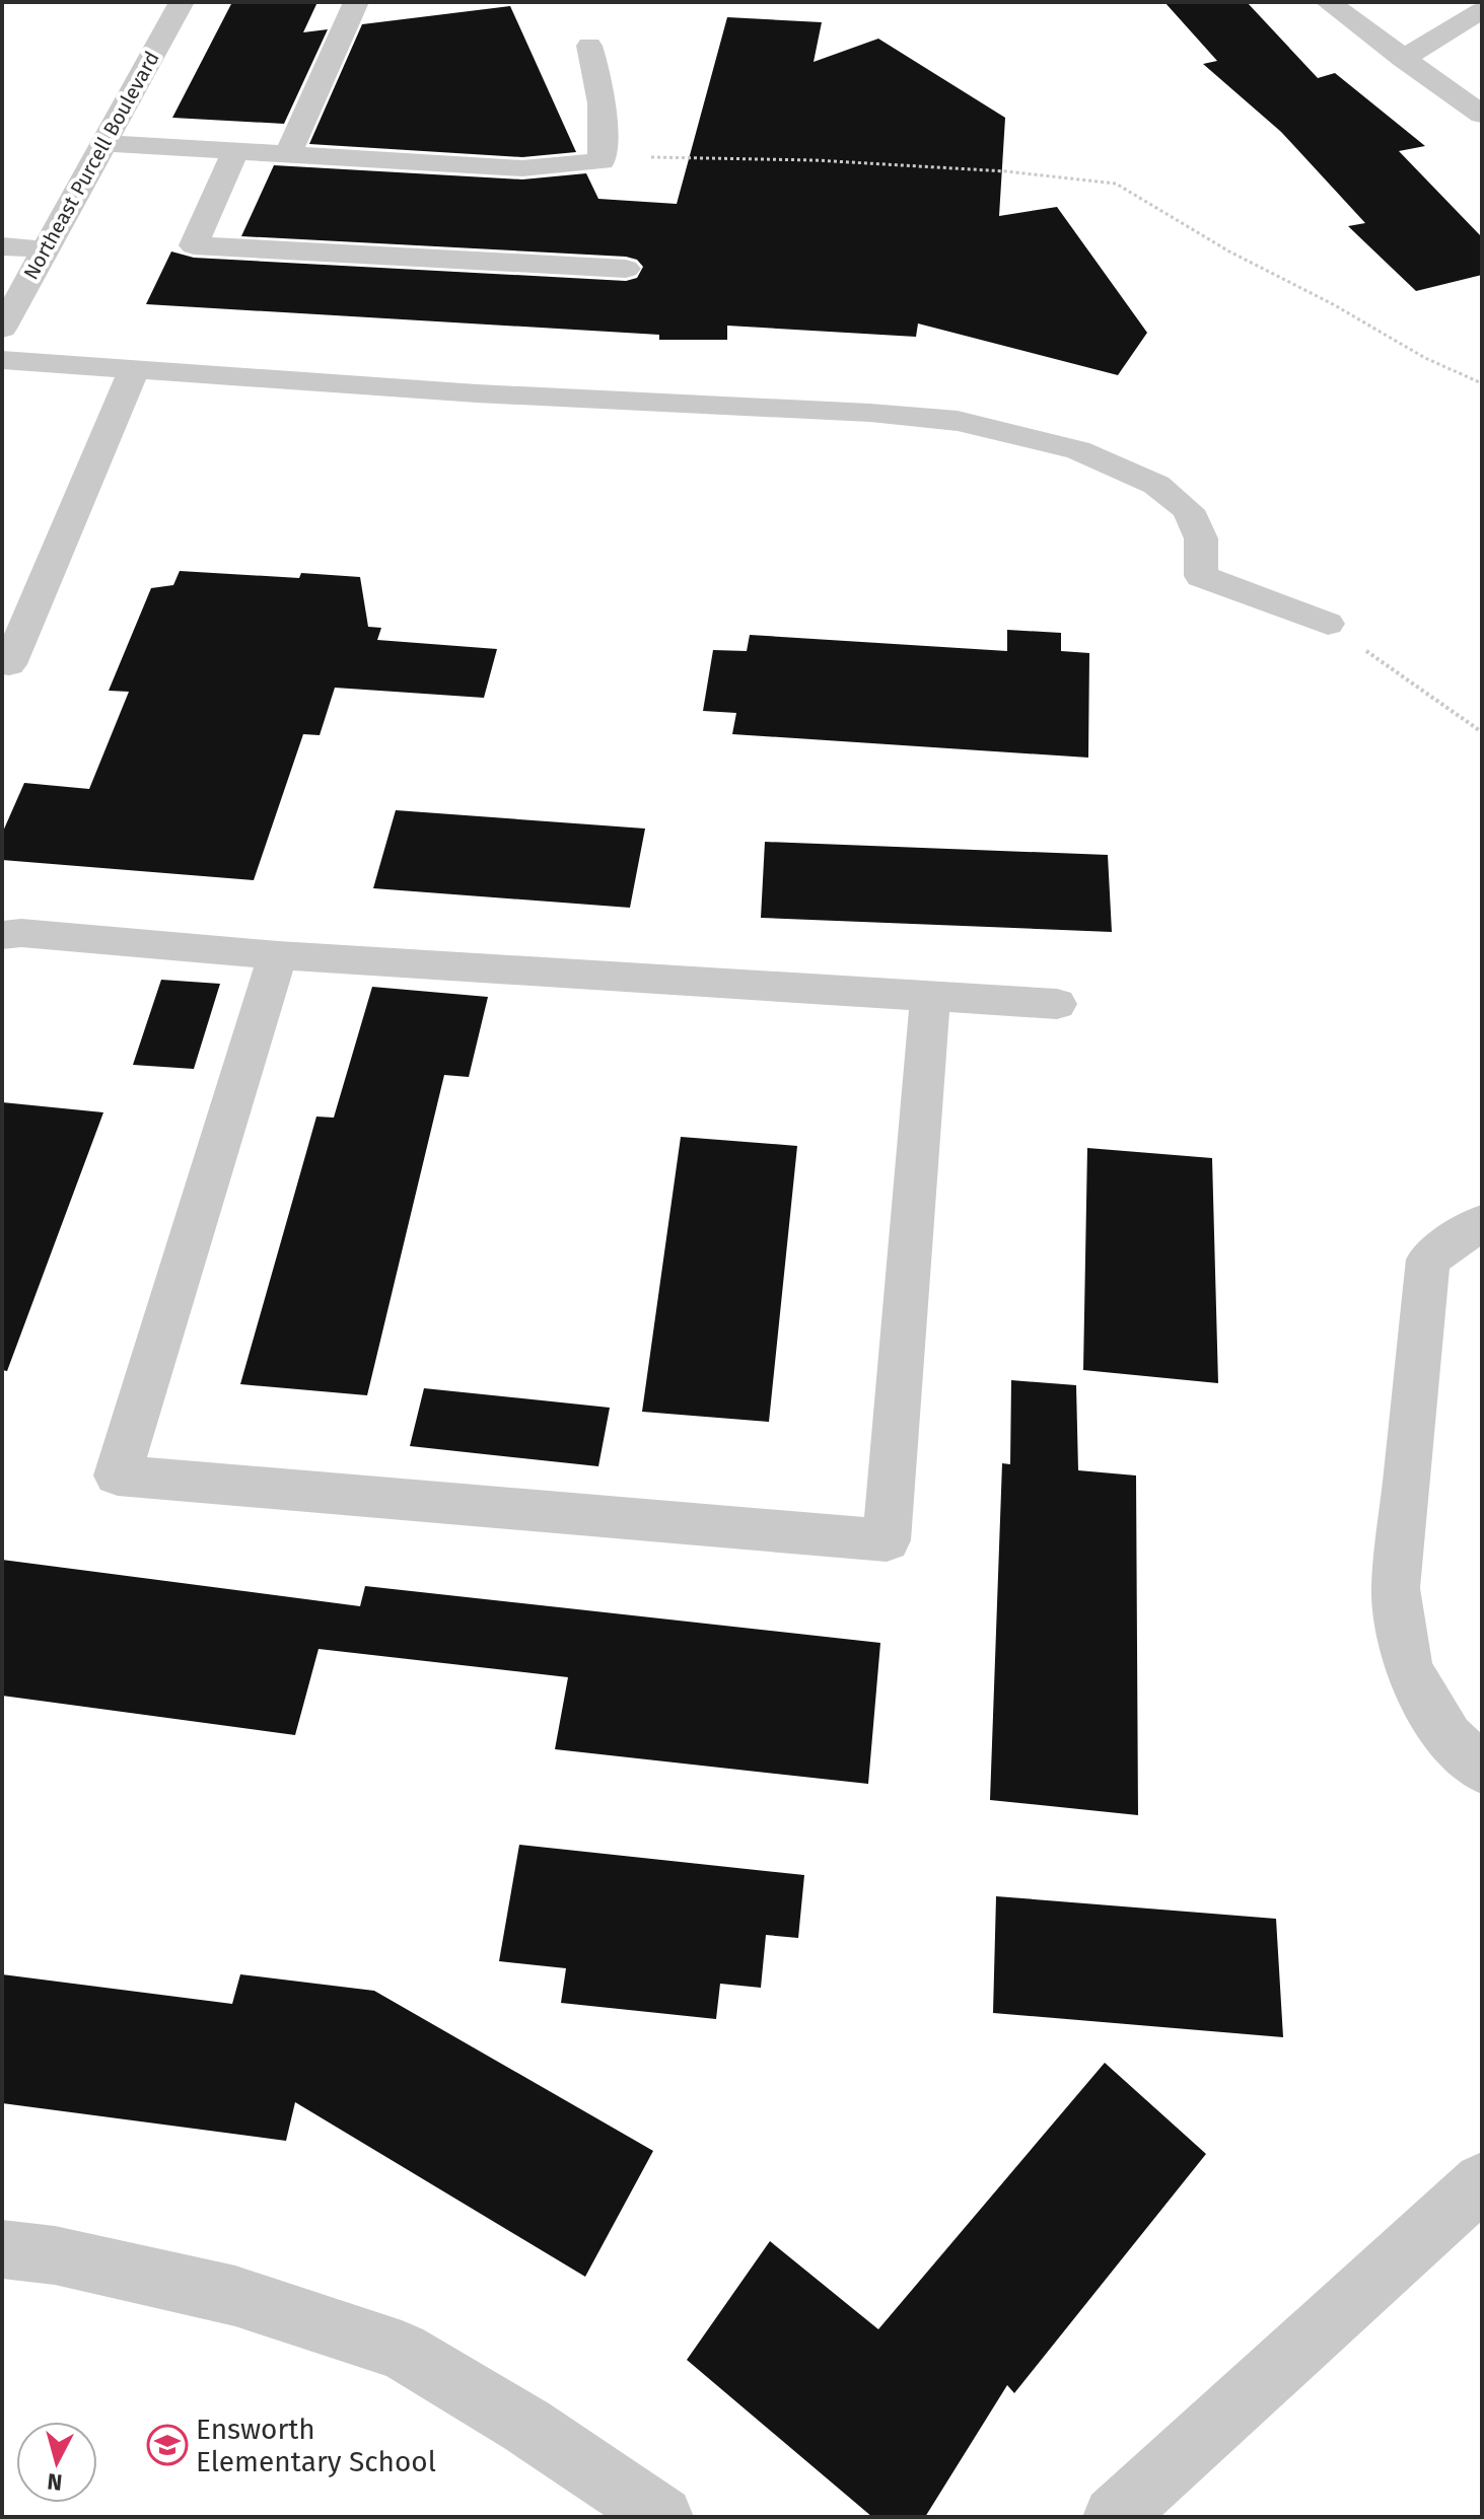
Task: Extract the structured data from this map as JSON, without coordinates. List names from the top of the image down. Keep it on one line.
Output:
{"streets":{"street":["Northeast Purcell Boulevard"]},"places":{"school or university":["Ensworth Elementary School"]},"north":"bottom"}
